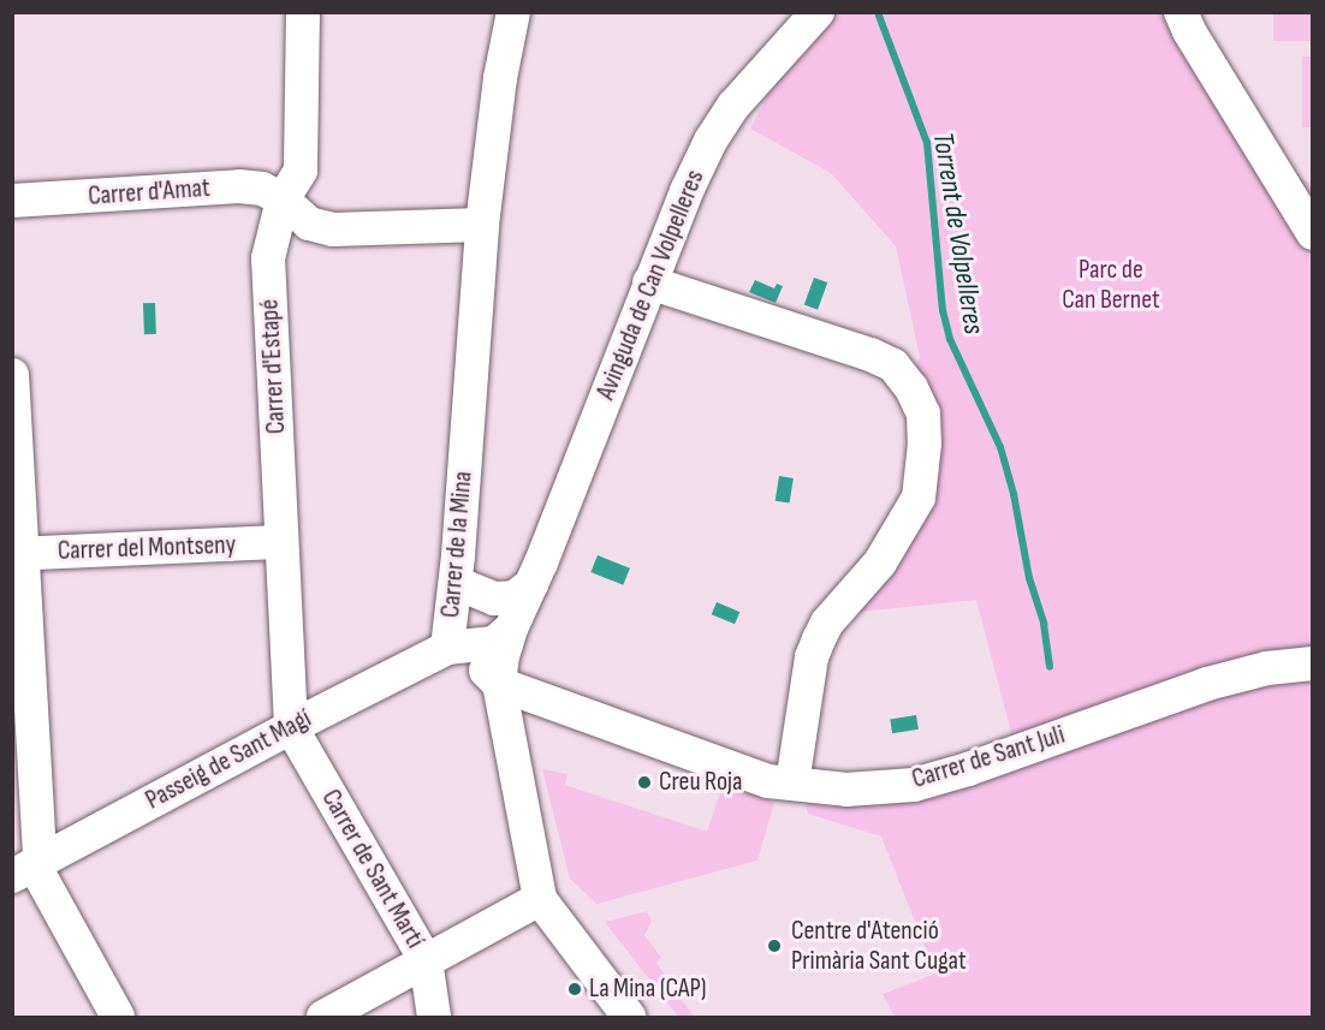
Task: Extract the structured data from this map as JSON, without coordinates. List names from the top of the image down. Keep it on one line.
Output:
{"streets":{"street":["Carrer d'Amat","Avinguda de Can Volpelleres","Carrer d'Estapé","Carrer de la Mina","Carrer del Montseny","Carrer de Sant Juli","Passeig de Sant Magí","Carrer de Sant Martí"]},"crossings":[["Carrer d'Amat","Carrer d'Estapé"],["Avinguda de Can Volpelleres","Carrer de la Mina"],["Avinguda de Can Volpelleres","Carrer de Sant Juli"],["Carrer d'Estapé","Carrer del Montseny"],["Carrer d'Estapé","Passeig de Sant Magí"],["Carrer d'Estapé","Carrer de Sant Martí"],["Carrer de la Mina","Carrer de Sant Juli"],["Carrer de la Mina","Passeig de Sant Magí"],["Passeig de Sant Magí","Carrer de Sant Martí"]],"water":["Torrent de Volpelleres"],"parks":["Parc de Can Bernet"],"places":["Creu Roja","Centre d'Atenció Primària Sant Cugat","La Mina (CAP)"]}
